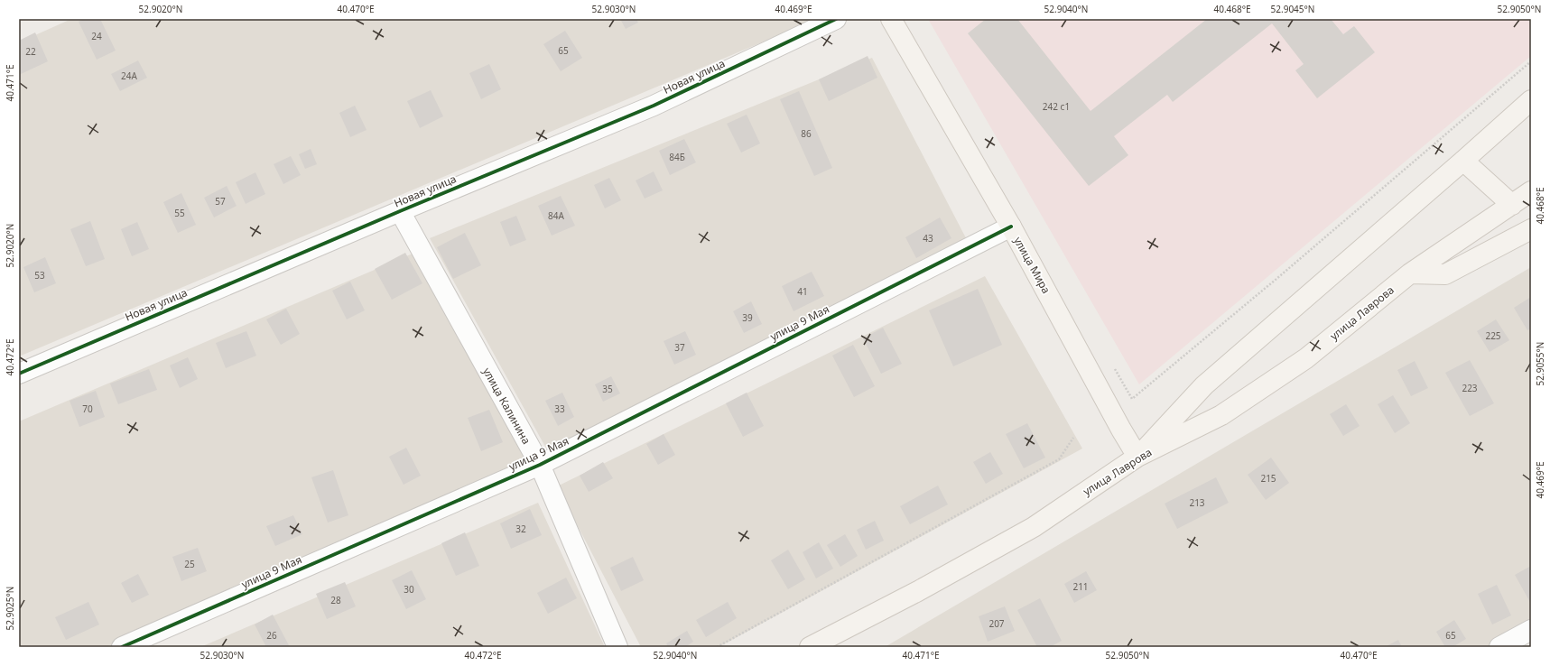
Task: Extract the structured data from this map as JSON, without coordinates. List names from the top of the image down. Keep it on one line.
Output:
{"streets":{"main road":["улица Мира","улица Лаврова"],"street":["Новая улица","улица 9 Мая","улица Калинина"]},"crossings":[["Новая улица","улица Калинина"],["улица Мира","улица Лаврова"],["улица Мира","улица 9 Мая"],["улица 9 Мая","улица Калинина"]],"house_numbers":["24","65","22","24А","242 с1","86","84Б","57","55","84А","43","53","41","39","225","37","223","35","70","33","215","213","32","25","211","30","28","207","26","65"],"coordinates":["52.9020°N","40.470°E","52.9030°N","40.469°E","52.9040°N","40.468°E","52.9045°N","52.9050°N","40.471°E","40.472°E","52.9055°N","52.9025°N"]}
